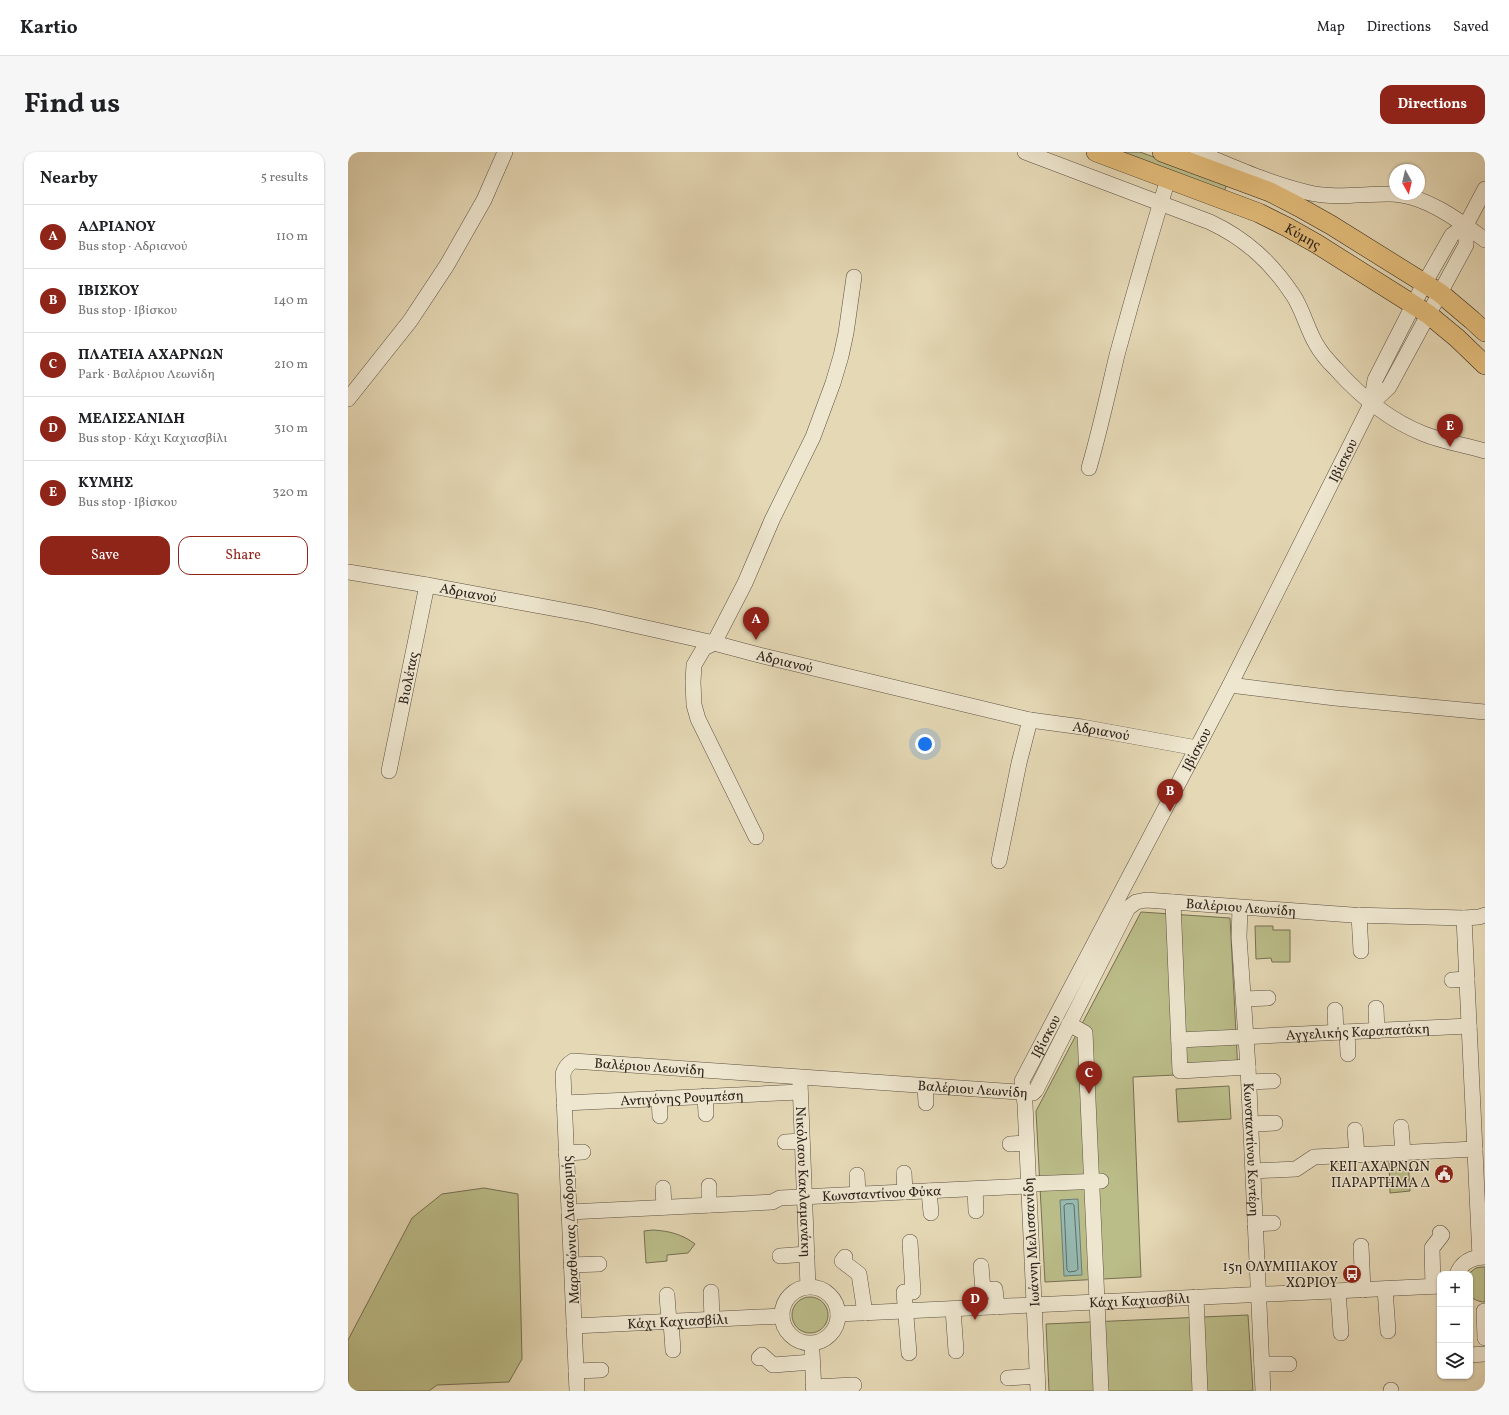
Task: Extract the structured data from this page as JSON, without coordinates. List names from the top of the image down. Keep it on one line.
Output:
{"streets":{"main road":["Κύμης"],"street":["Ιβίσκου","Αδριανού","Βιολέτας","Βαλέριου Λεωνίδη","Αγγελικής Καραπατάκη","Αντιγόνης Ρουμπέση","Κωνσταντίνου Κεντέρη","Νικόλαου Κακλαμανάκη","Κωνσταντίνου Φύκα","Μαραθώνιας Διαδρομής","Ιωάννη Μελισσανίδη","Κάχι Καχιασβίλι"]},"crossings":[["Κύμης","Ιβίσκου"],["Ιβίσκου","Αδριανού"],["Ιβίσκου","Βαλέριου Λεωνίδη"],["Ιβίσκου","Ιωάννη Μελισσανίδη"],["Αδριανού","Βιολέτας"],["Βαλέριου Λεωνίδη","Αντιγόνης Ρουμπέση"],["Βαλέριου Λεωνίδη","Κωνσταντίνου Κεντέρη"],["Βαλέριου Λεωνίδη","Νικόλαου Κακλαμανάκη"],["Βαλέριου Λεωνίδη","Μαραθώνιας Διαδρομής"],["Βαλέριου Λεωνίδη","Ιωάννη Μελισσανίδη"],["Αγγελικής Καραπατάκη","Κωνσταντίνου Κεντέρη"],["Αντιγόνης Ρουμπέση","Νικόλαου Κακλαμανάκη"],["Αντιγόνης Ρουμπέση","Μαραθώνιας Διαδρομής"],["Κωνσταντίνου Κεντέρη","Κάχι Καχιασβίλι"],["Νικόλαου Κακλαμανάκη","Κωνσταντίνου Φύκα"],["Νικόλαου Κακλαμανάκη","Κάχι Καχιασβίλι"],["Κωνσταντίνου Φύκα","Μαραθώνιας Διαδρομής"],["Κωνσταντίνου Φύκα","Ιωάννη Μελισσανίδη"],["Μαραθώνιας Διαδρομής","Κάχι Καχιασβίλι"],["Ιωάννη Μελισσανίδη","Κάχι Καχιασβίλι"]],"places":{"public building":["ΚΕΠ ΑΧΑΡΝΩΝ ΠΑΡΑΡΤΗΜΑ Δ"],"bus stop":["15η ΟΛΥΜΠΙΑΚΟΥ ΧΩΡΙΟΥ"]},"north":"bottom","page":{"header":"Kartio","nav":["Map","Directions","Saved"],"title":"Find us","buttons":["Directions",["Save","Share"]],"heading":["Nearby","5 results"],"list":[{"mark":"A","name":"ΑΔΡΙΑΝΟΥ","note":"Bus stop · Αδριανού","value":"110 m"},{"mark":"B","name":"ΙΒΙΣΚΟΥ","note":"Bus stop · Ιβίσκου","value":"140 m"},{"mark":"C","name":"ΠΛΑΤΕΙΑ ΑΧΑΡΝΩΝ","note":"Park · Βαλέριου Λεωνίδη","value":"210 m"},{"mark":"D","name":"ΜΕΛΙΣΣΑΝΙΔΗ","note":"Bus stop · Κάχι Καχιασβίλι","value":"310 m"},{"mark":"E","name":"ΚΥΜΗΣ","note":"Bus stop · Ιβίσκου","value":"320 m"}],"pins":["E","A","B","C","D"],"map_buttons":["+","−"]}}
